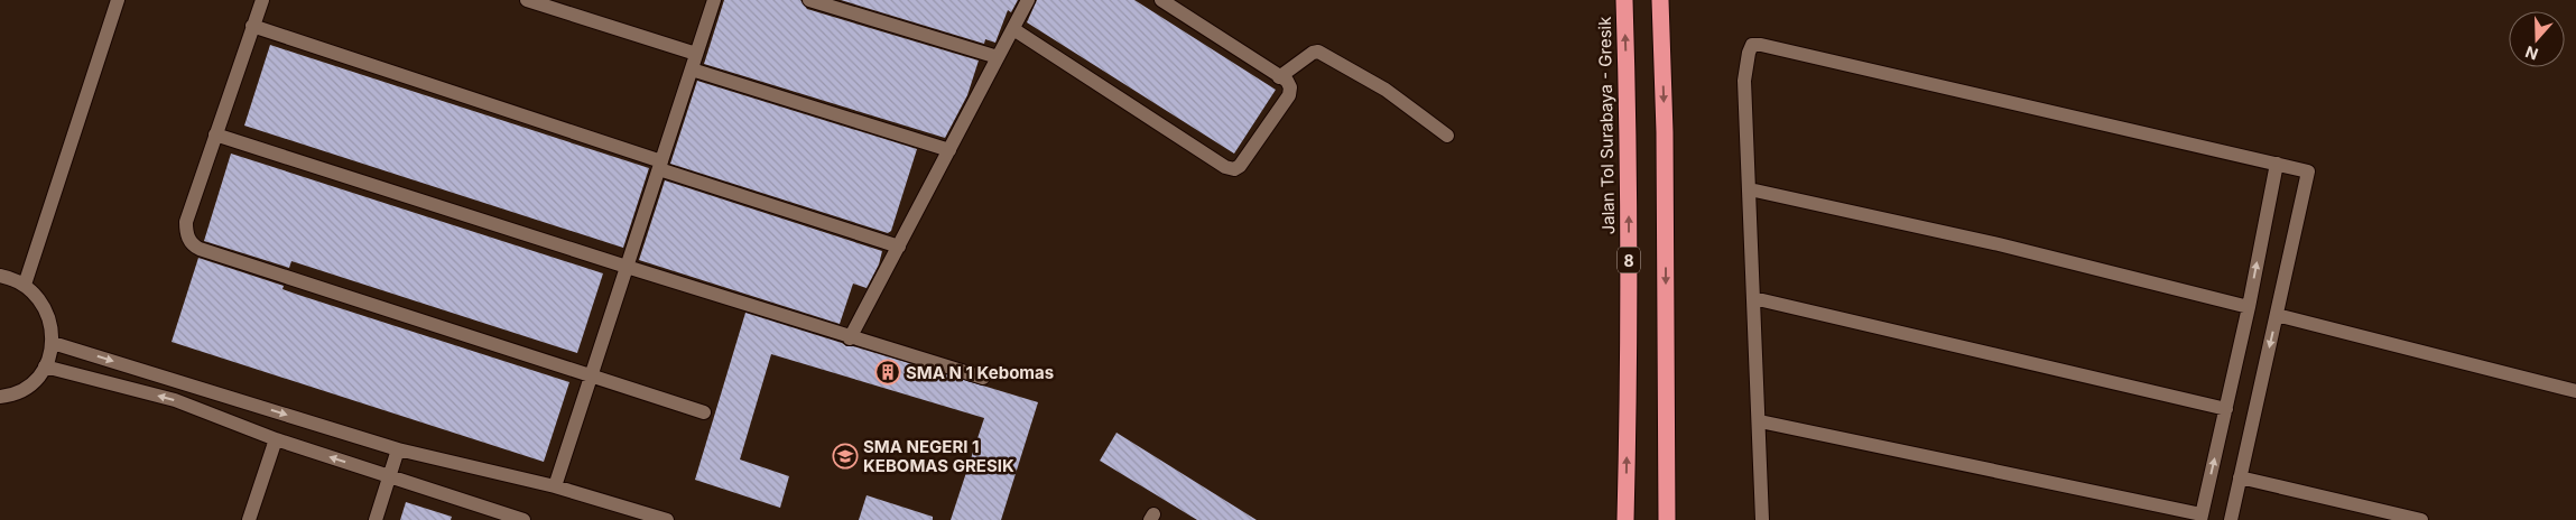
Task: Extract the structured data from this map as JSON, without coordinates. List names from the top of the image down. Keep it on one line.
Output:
{"streets":{"highway":["Jalan Tol Surabaya - Gresik","8"]},"places":{"building":["SMA N 1 Kebomas"],"school or university":["SMA NEGERI 1 KEBOMAS GRESIK"]},"north":"bottom"}
